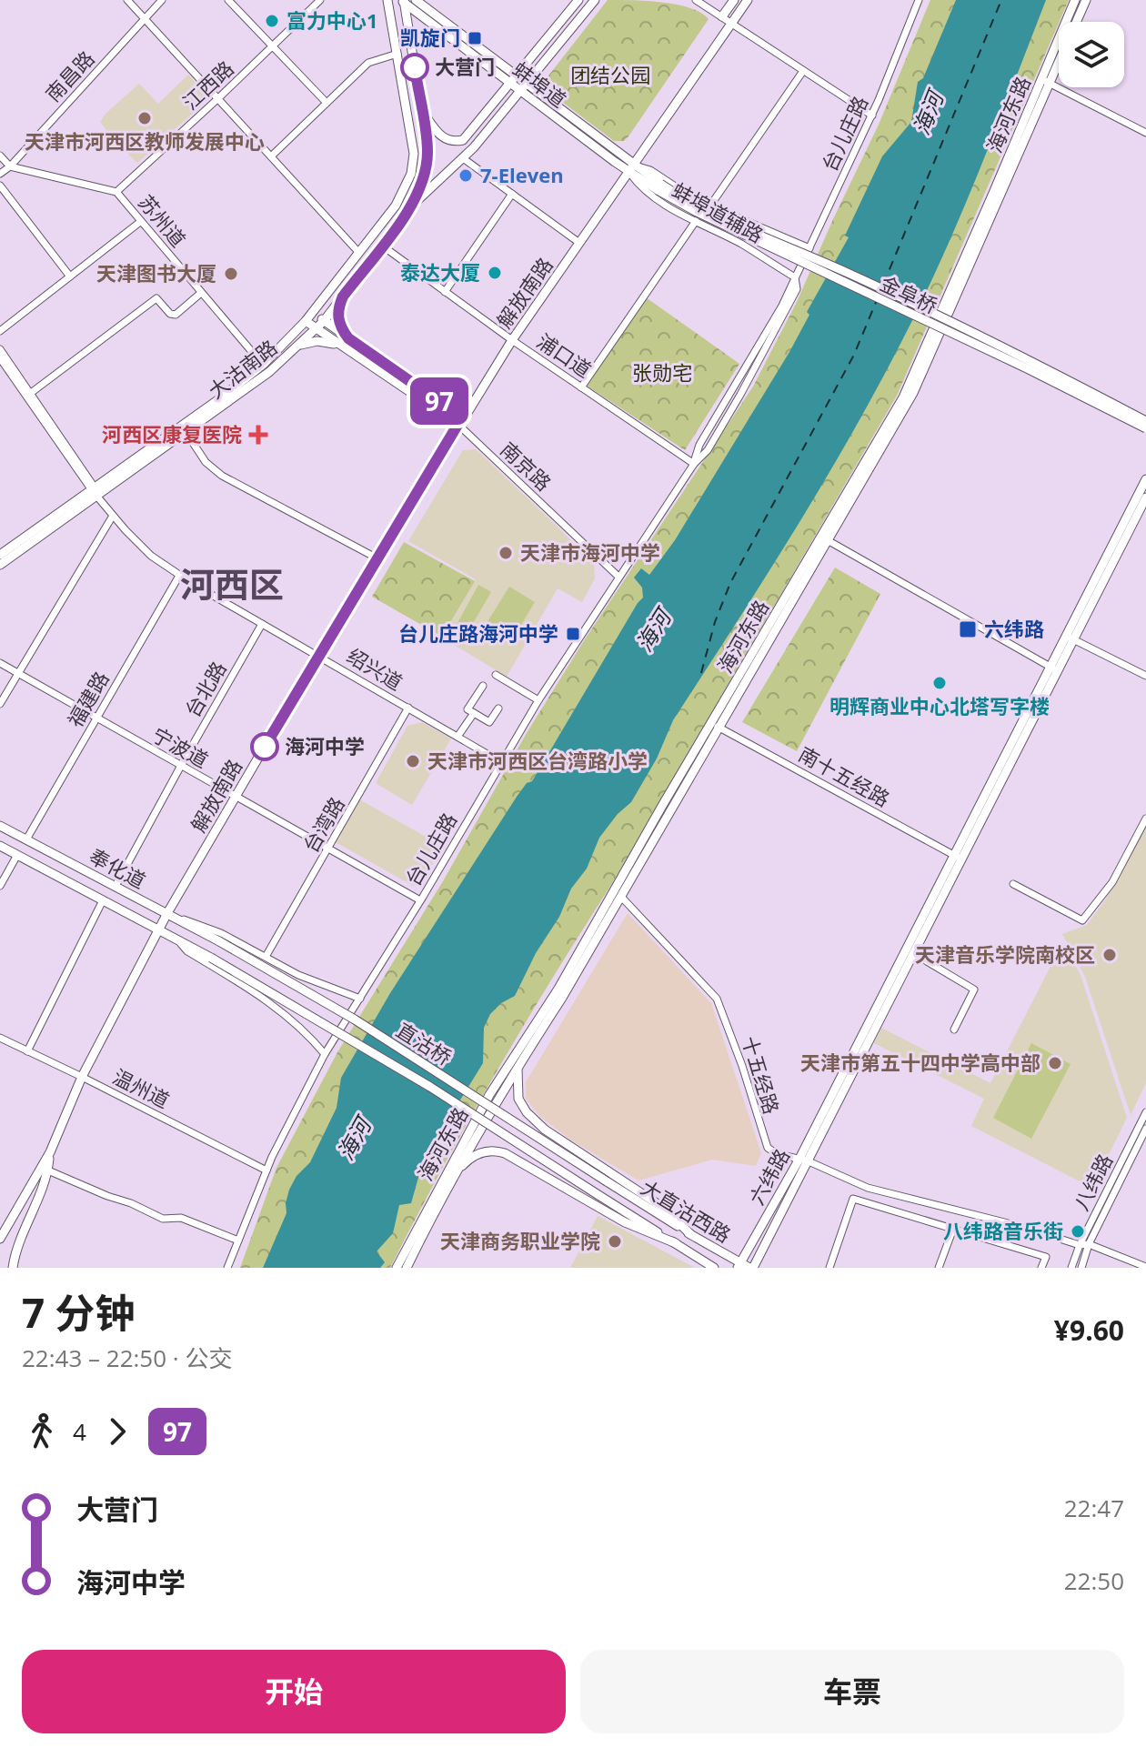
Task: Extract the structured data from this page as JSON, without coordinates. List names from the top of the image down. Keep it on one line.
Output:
{"streets":{"main road":["蚌埠道","海河东路","解放南路","金阜桥","大沽南路","南京路","奉化道","直沽桥","六纬路","大直沽西路"],"street":["南昌路","江西路","台儿庄路","蚌埠道辅路","苏州道","浦口道","绍兴道","台北路","福建路","宁波道","南十五经路","台湾路","十五经路","温州道","八纬路"]},"crossings":[["南昌路","苏州道"],["蚌埠道","台儿庄路"],["蚌埠道","蚌埠道辅路"],["蚌埠道","解放南路"],["蚌埠道","金阜桥"],["江西路","苏州道"],["海河东路","南十五经路"],["海河东路","十五经路"],["台儿庄路","蚌埠道辅路"],["台儿庄路","浦口道"],["台儿庄路","南京路"],["台儿庄路","绍兴道"],["台儿庄路","宁波道"],["台儿庄路","温州道"],["蚌埠道辅路","解放南路"],["苏州道","大沽南路"],["解放南路","浦口道"],["解放南路","南京路"],["解放南路","绍兴道"],["解放南路","宁波道"],["解放南路","奉化道"],["解放南路","温州道"],["大沽南路","南京路"],["大沽南路","绍兴道"],["绍兴道","台北路"],["绍兴道","福建路"],["绍兴道","台湾路"],["台北路","宁波道"],["台北路","奉化道"],["福建路","宁波道"],["福建路","奉化道"],["宁波道","台湾路"],["南十五经路","六纬路"],["奉化道","直沽桥"],["直沽桥","大直沽西路"],["十五经路","六纬路"],["十五经路","八纬路"],["六纬路","大直沽西路"]],"districts":["河西区"],"water":["海河"],"parks":["团结公园","张勋宅"],"places":{"other":["富力中心1","大营门","天津市河西区教师发展中心","7-Eleven","泰达大厦","天津图书大厦","天津市海河中学","明辉商业中心北塔写字楼","海河中学","天津市河西区台湾路小学","天津音乐学院南校区","天津市第五十四中学高中部","八纬路音乐街","天津商务职业学院"],"transit":["凯旋门","六纬路","台儿庄路海河中学"],"health":["河西区康复医院"]},"lines":["bus line 97"],"page":{"on_map":"97","heading":["7 分钟","22:43 – 22:50 · 公交","¥9.60"],"legs":["4","97"],"list":[{"name":"大营门","value":"22:47"},{"name":"海河中学","value":"22:50"}],"buttons":["开始","车票"]}}
